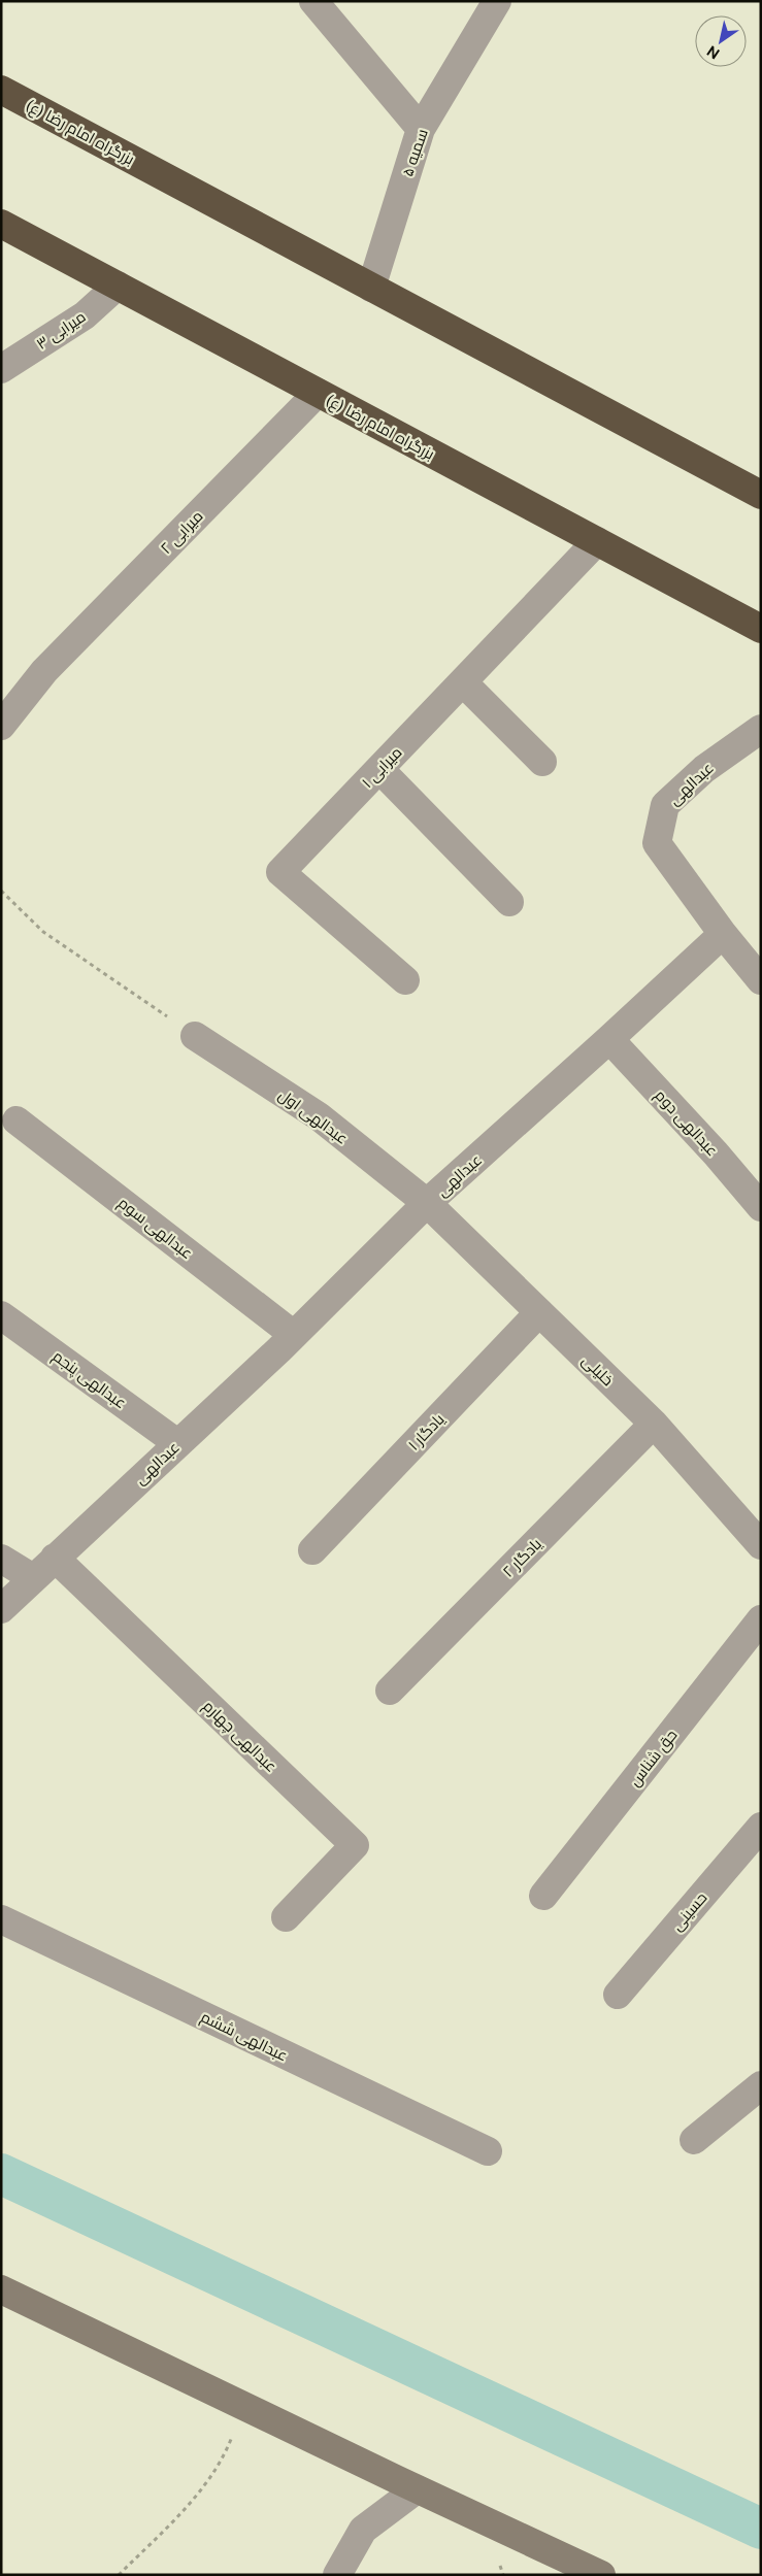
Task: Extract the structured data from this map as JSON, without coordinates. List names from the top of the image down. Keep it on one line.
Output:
{"streets":{"highway":["بزرگراه امام رضا (ع)"],"street":["سمیه ۵","میرابی ۳","میرابی ۲","میرابی ۱","عبدالهی","عبدالهی اول","عبدالهی دوم","عبدالهی سوم","خلیلی","عبدالهی پنجم","یادگار ۱","یادگار ۲","عبدالهی چهارم","حق شناس","حسینی","عبدالهی ششم"]},"crossings":[["بزرگراه امام رضا (ع)","سمیه ۵"],["بزرگراه امام رضا (ع)","میرابی ۳"],["بزرگراه امام رضا (ع)","میرابی ۲"],["بزرگراه امام رضا (ع)","میرابی ۱"],["عبدالهی","عبدالهی اول"],["عبدالهی","عبدالهی دوم"],["عبدالهی","عبدالهی سوم"],["عبدالهی","خلیلی"],["عبدالهی","عبدالهی پنجم"],["عبدالهی","عبدالهی چهارم"],["عبدالهی اول","خلیلی"],["خلیلی","یادگار ۱"],["خلیلی","یادگار ۲"]],"north":"bottom left"}
